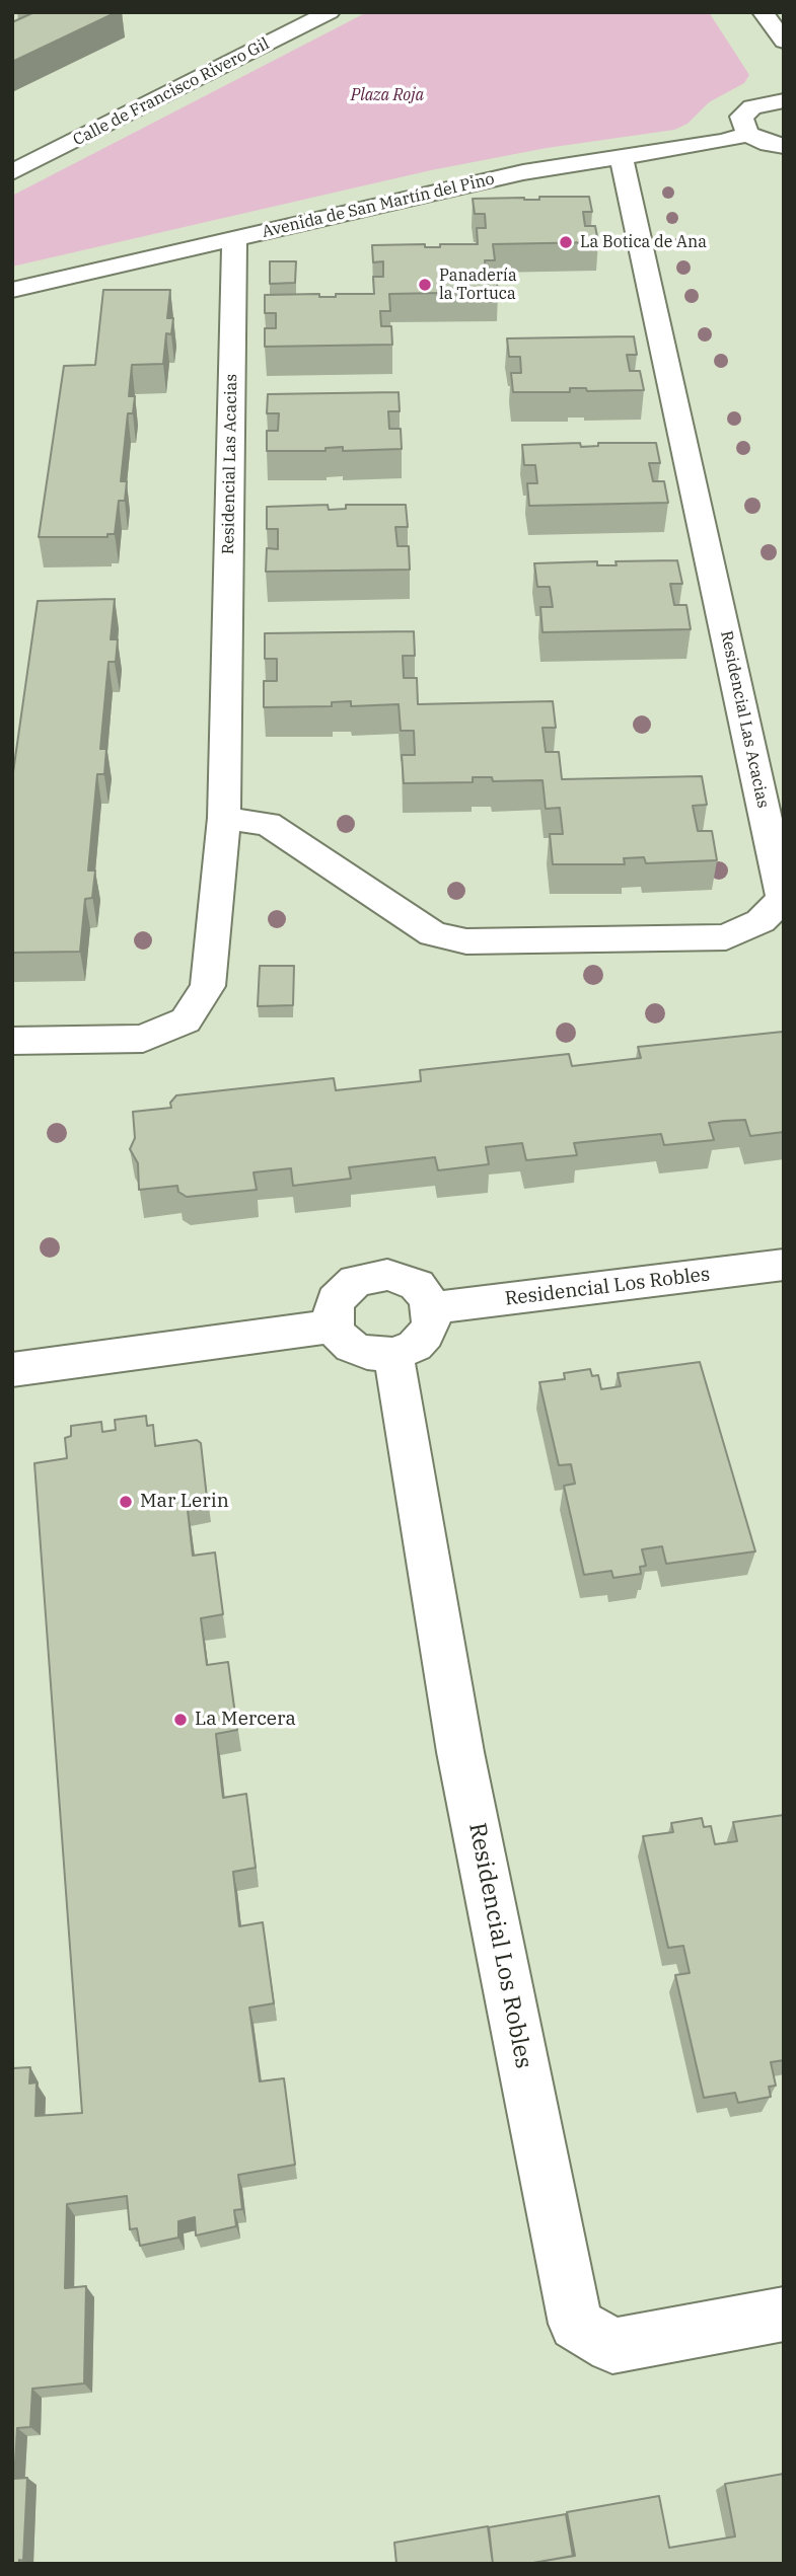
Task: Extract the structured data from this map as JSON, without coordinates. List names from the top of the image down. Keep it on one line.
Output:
{"streets":{"street":["Calle de Francisco Rivero Gil","Avenida de San Martín del Pino","Residencial Las Acacias","Residencial Los Robles"]},"crossings":[["Avenida de San Martín del Pino","Residencial Las Acacias"]],"parks":["Plaza Roja"],"places":["La Botica de Ana","Panadería la Tortuca","Mar Lerin","La Mercera"]}
